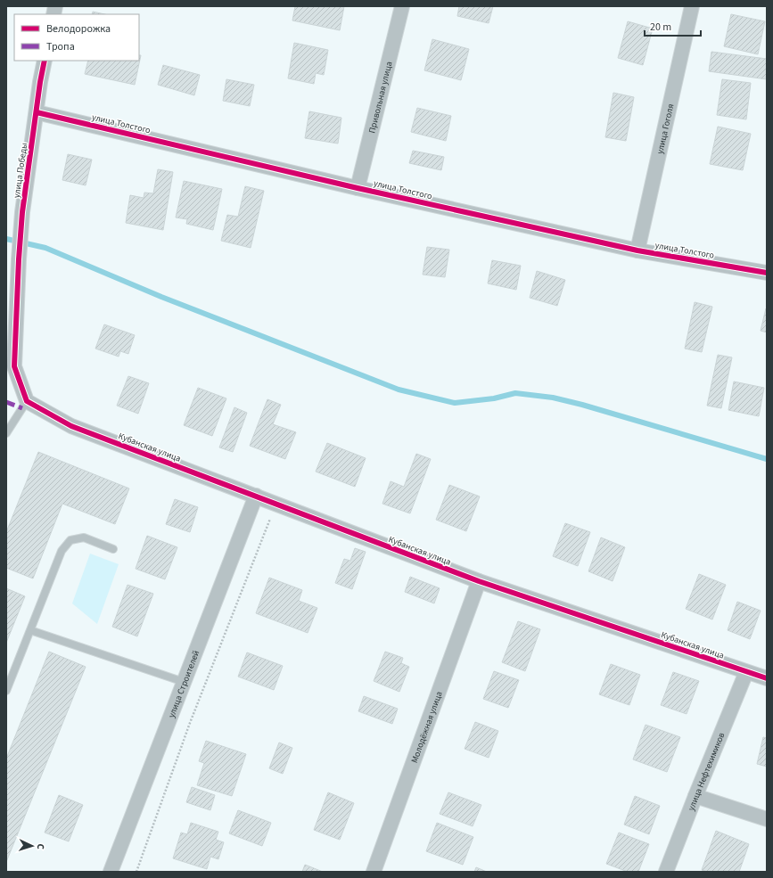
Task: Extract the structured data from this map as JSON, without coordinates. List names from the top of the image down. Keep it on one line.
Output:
{"streets":{"street":["Привольная улица","улица Толстого","улица Гоголя","улица Победы","Кубанская улица","улица Строителей","Молодёжная улица","улица Нефтехимиков"]},"crossings":[["Привольная улица","улица Толстого"],["улица Толстого","улица Гоголя"],["улица Толстого","улица Победы"],["улица Победы","Кубанская улица"],["Кубанская улица","улица Строителей"],["Кубанская улица","Молодёжная улица"],["Кубанская улица","улица Нефтехимиков"]],"legend":["Велодорожка","Тропа"],"scale_bar":"20 m","north":"right"}
